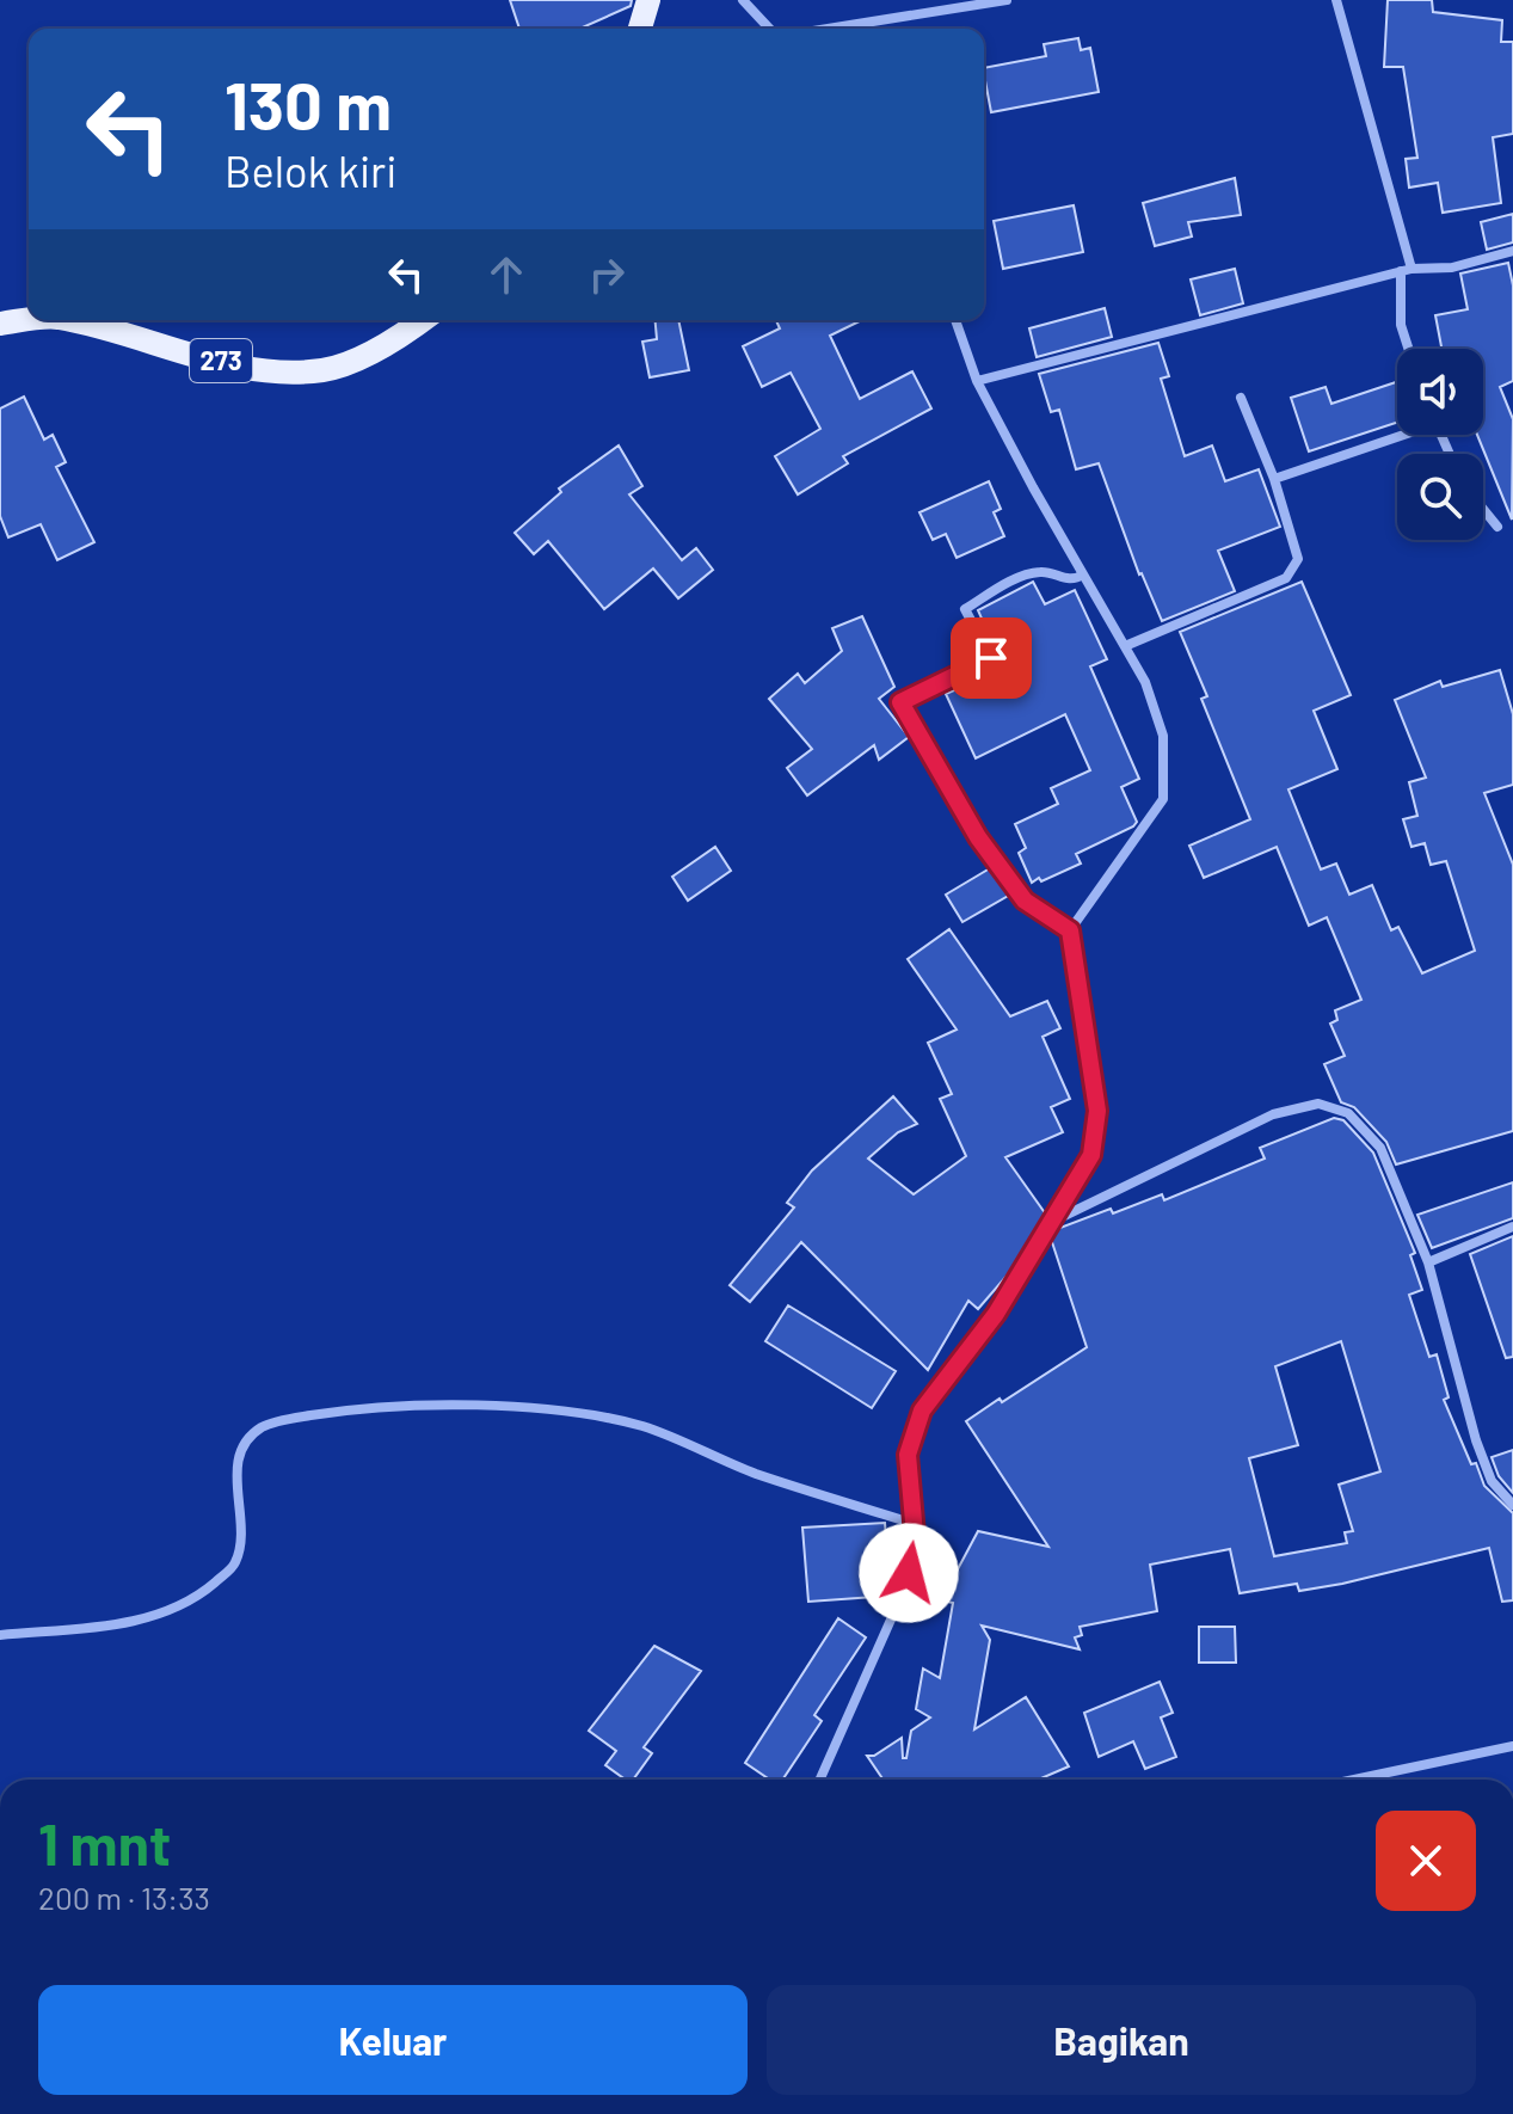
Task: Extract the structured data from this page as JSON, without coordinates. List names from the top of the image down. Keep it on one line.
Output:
{"streets":{"main road":["273"]},"page":{"turn":["130 m","Belok kiri"],"heading":["1 mnt","200 m · 13:33"],"buttons":["Keluar","Bagikan"]}}
